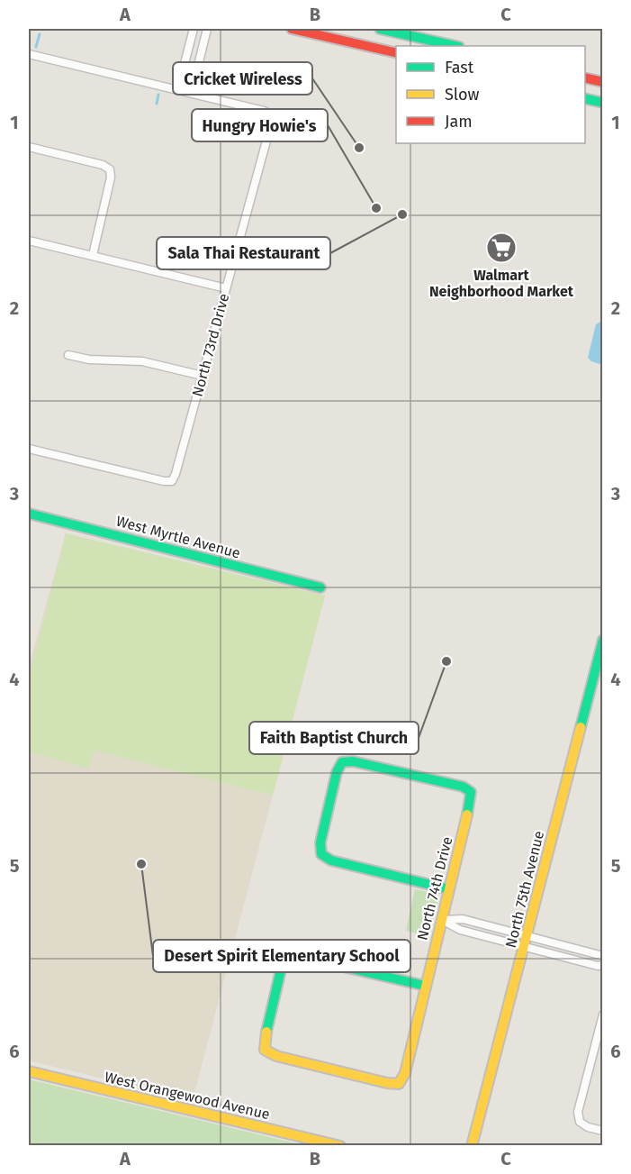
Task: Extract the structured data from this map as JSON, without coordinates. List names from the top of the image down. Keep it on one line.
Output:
{"streets":{"street":["North 73rd Drive","West Myrtle Avenue","North 74th Drive","North 75th Avenue","West Orangewood Avenue"]},"places":{"other":["Cricket Wireless","Hungry Howie's","Sala Thai Restaurant","Faith Baptist Church","Desert Spirit Elementary School"],"supermarket":["Walmart Neighborhood Market"]},"legend":["Fast","Slow","Jam"],"grid":{"columns":["A","B","C"],"rows":["1","2","3","4","5","6"]}}
